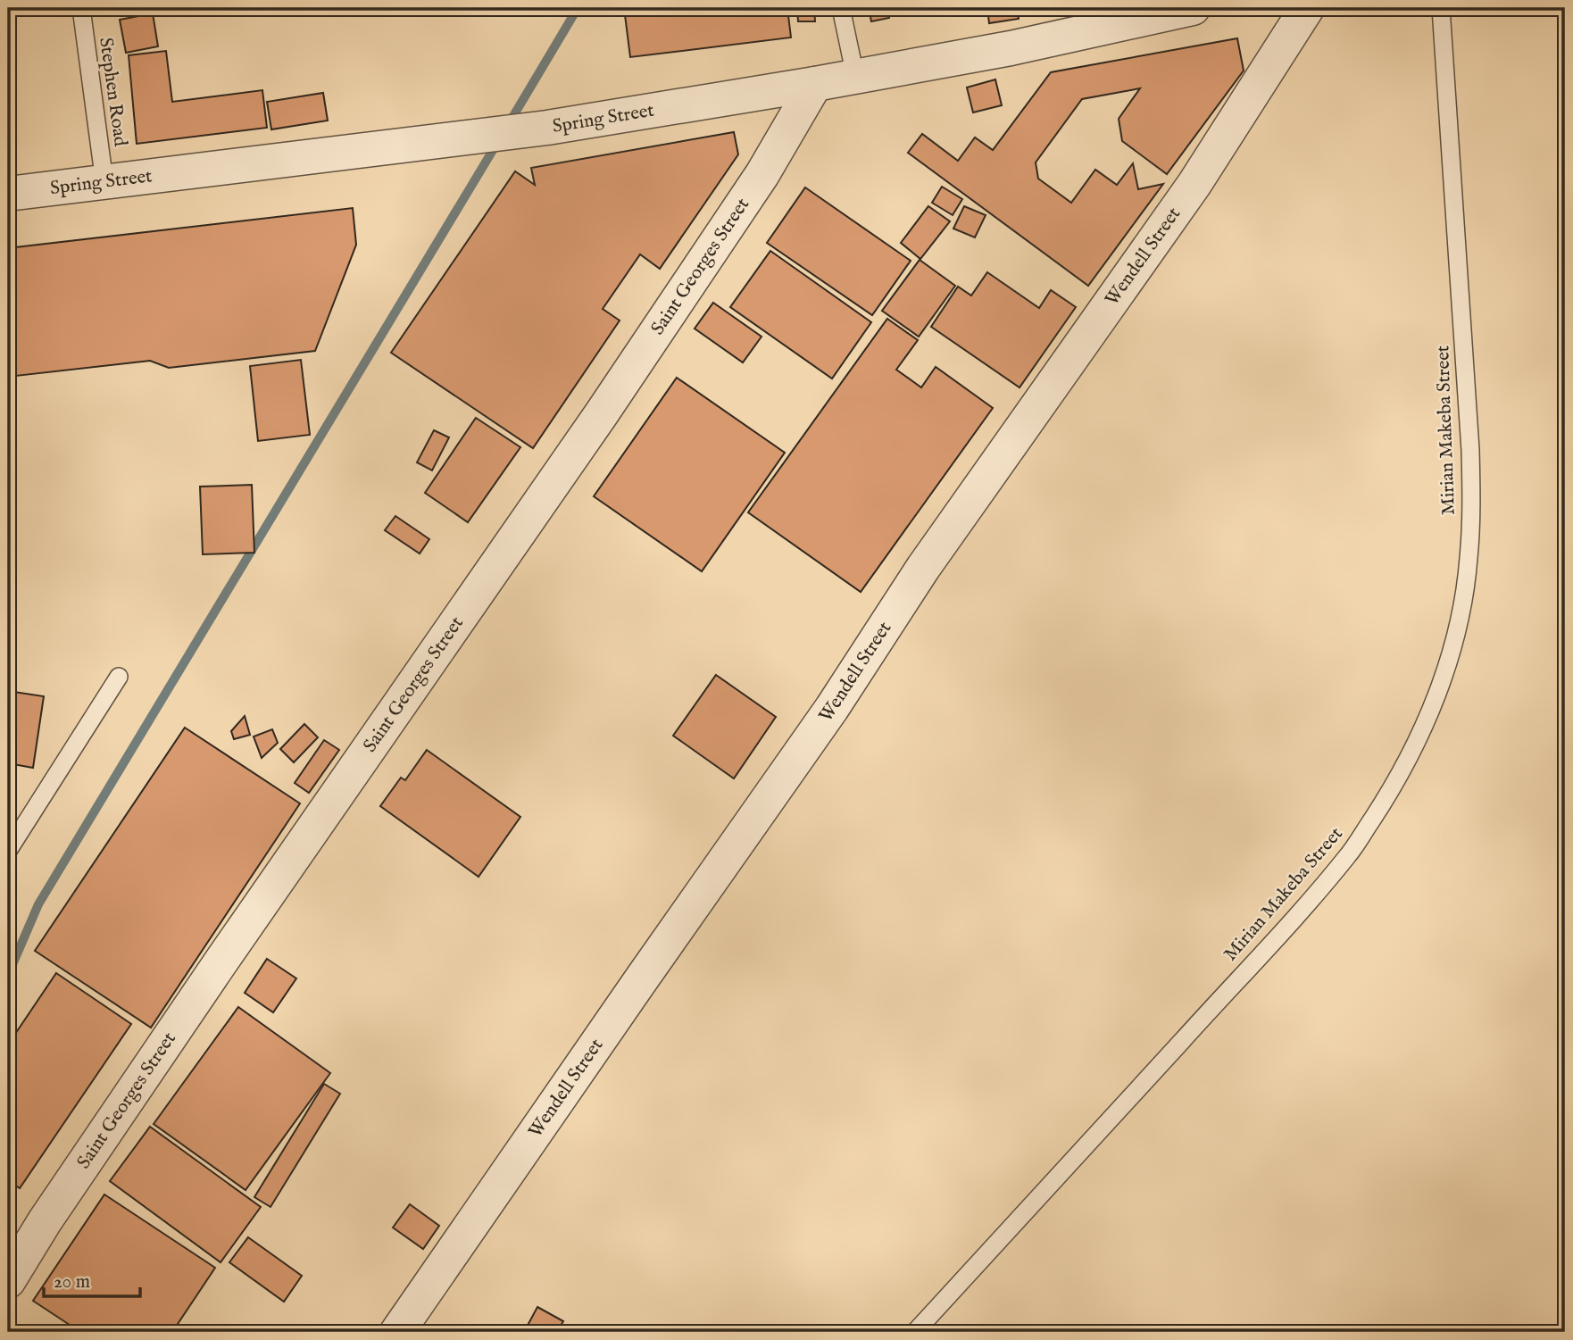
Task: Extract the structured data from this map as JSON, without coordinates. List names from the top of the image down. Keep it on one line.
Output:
{"streets":{"street":["Spring Street","Wendell Street","Saint Georges Street"],"lane":["Stephen Road","Mirian Makeba Street"]},"crossings":[["Stephen Road","Spring Street"],["Spring Street","Saint Georges Street"]],"scale_bar":"20 m"}
